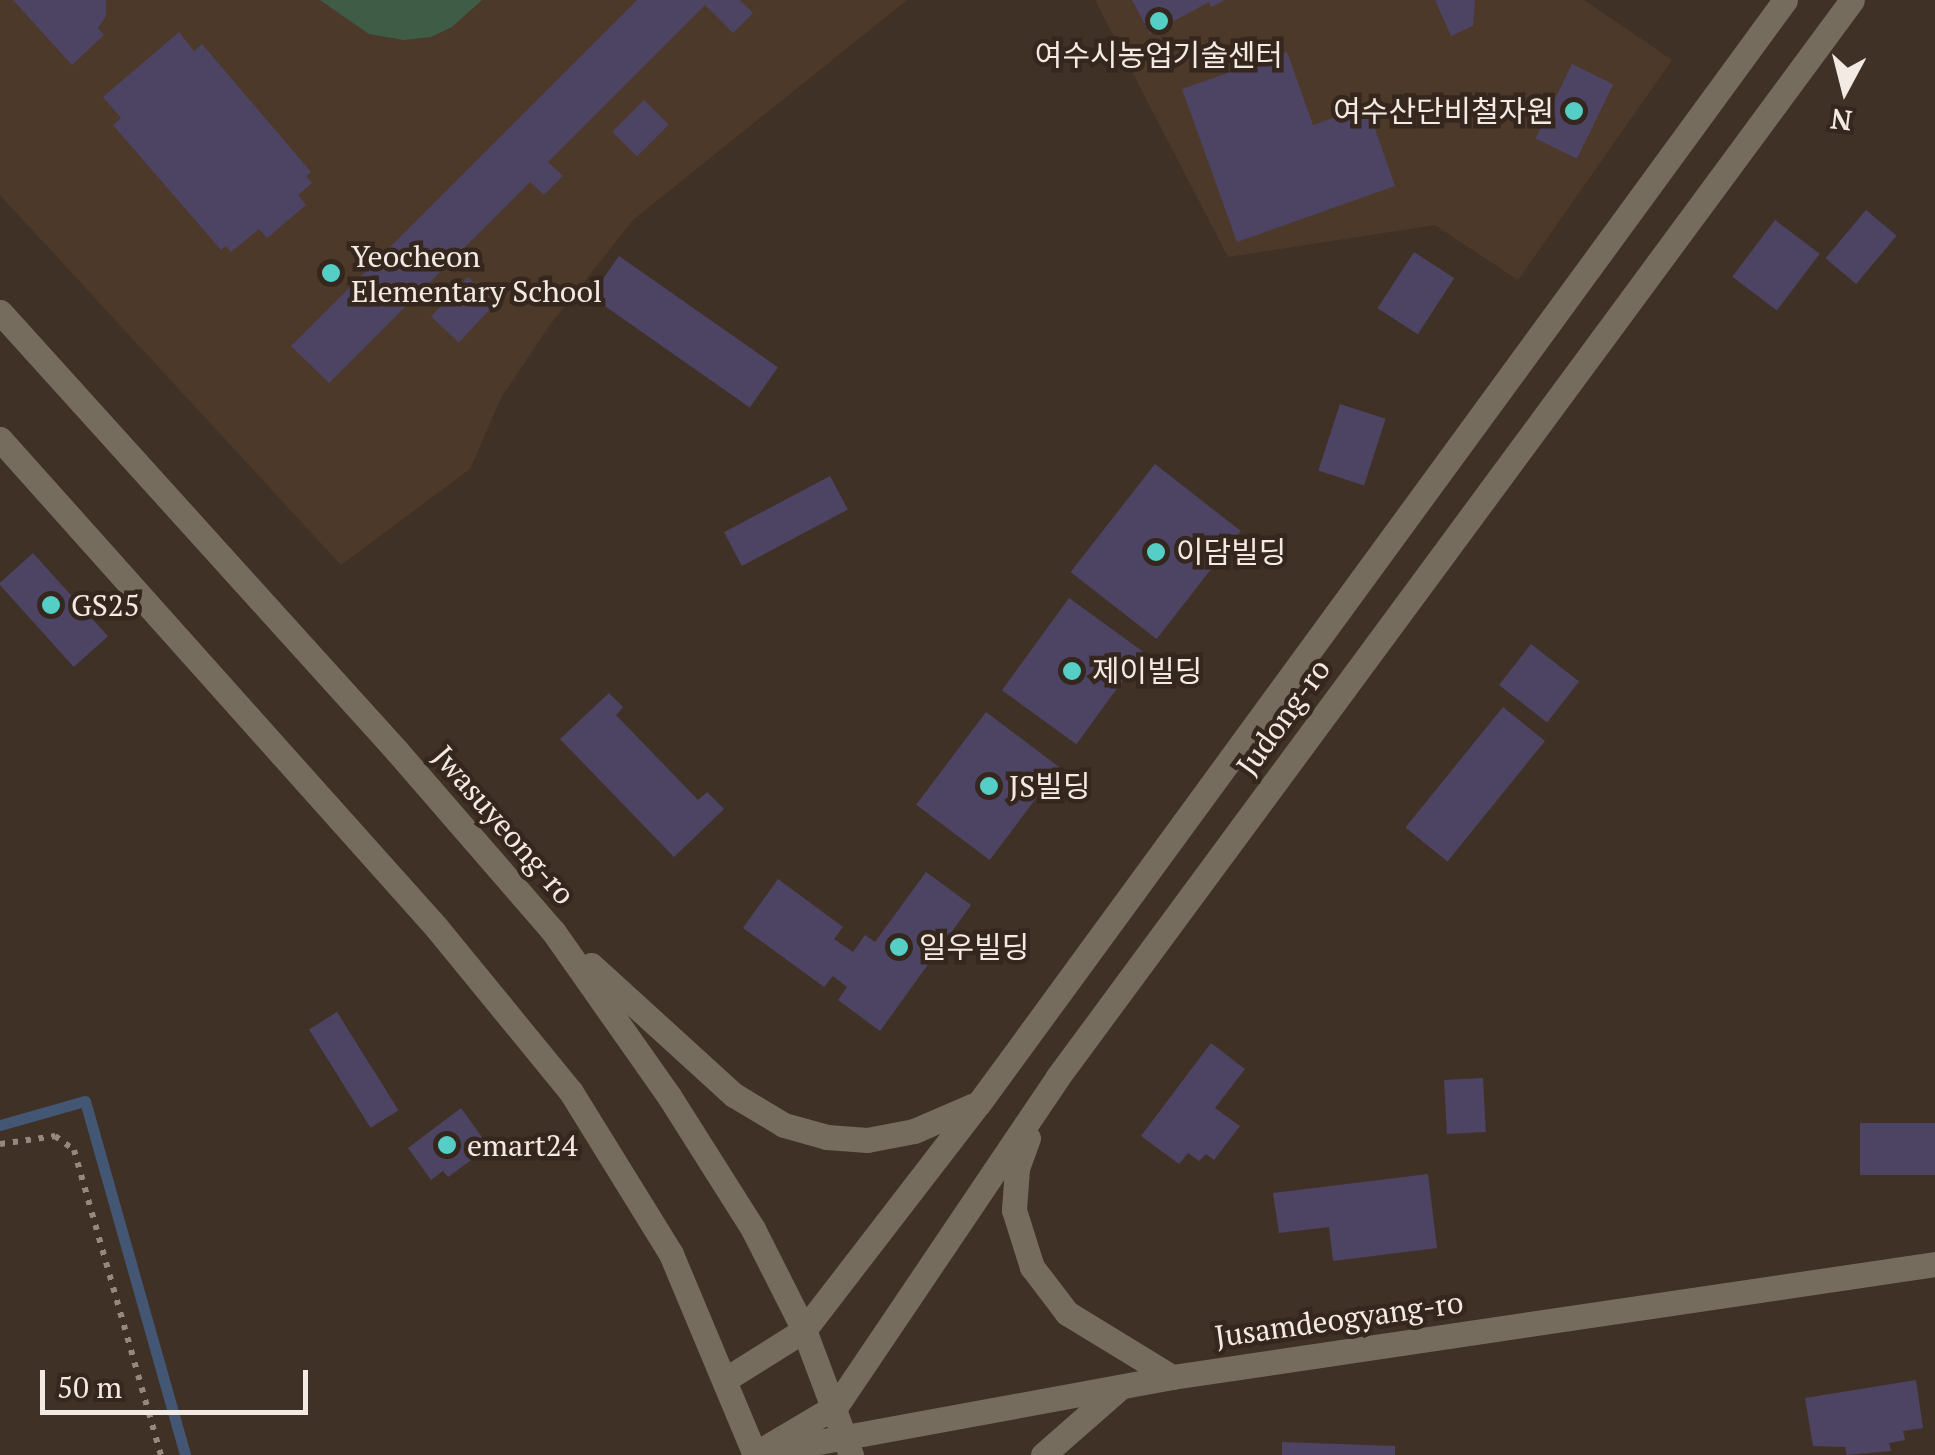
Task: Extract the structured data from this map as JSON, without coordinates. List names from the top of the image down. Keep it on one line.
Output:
{"streets":{"street":["Judong-ro","Jwasuyeong-ro","Jusamdeogyang-ro"]},"crossings":[["Judong-ro","Jwasuyeong-ro"],["Judong-ro","Jusamdeogyang-ro"],["Jwasuyeong-ro","Jusamdeogyang-ro"]],"places":["여수시농업기술센터","여수산단비철자원","Yeocheon Elementary School","이담빌딩","GS25","제이빌딩","JS빌딩","일우빌딩","emart24"],"scale_bar":"50 m","north":"bottom"}
